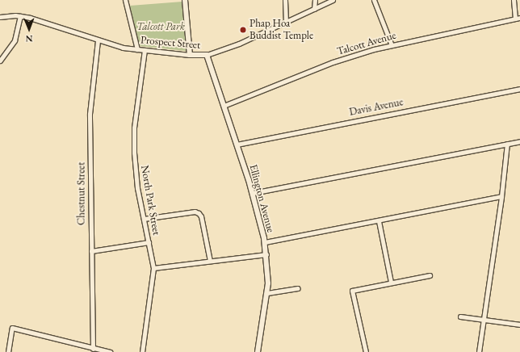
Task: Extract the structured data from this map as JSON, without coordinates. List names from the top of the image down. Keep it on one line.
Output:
{"streets":{"street":["Prospect Street","Talcott Avenue","Davis Avenue","Chestnut Street","Ellington Avenue","North Park Street"]},"crossings":[["Prospect Street","Chestnut Street"],["Prospect Street","Ellington Avenue"],["Prospect Street","North Park Street"],["Talcott Avenue","Ellington Avenue"],["Davis Avenue","Ellington Avenue"]],"parks":["Talcott Park"],"places":["Phap Hoa Buddist Temple"],"north":"bottom"}
